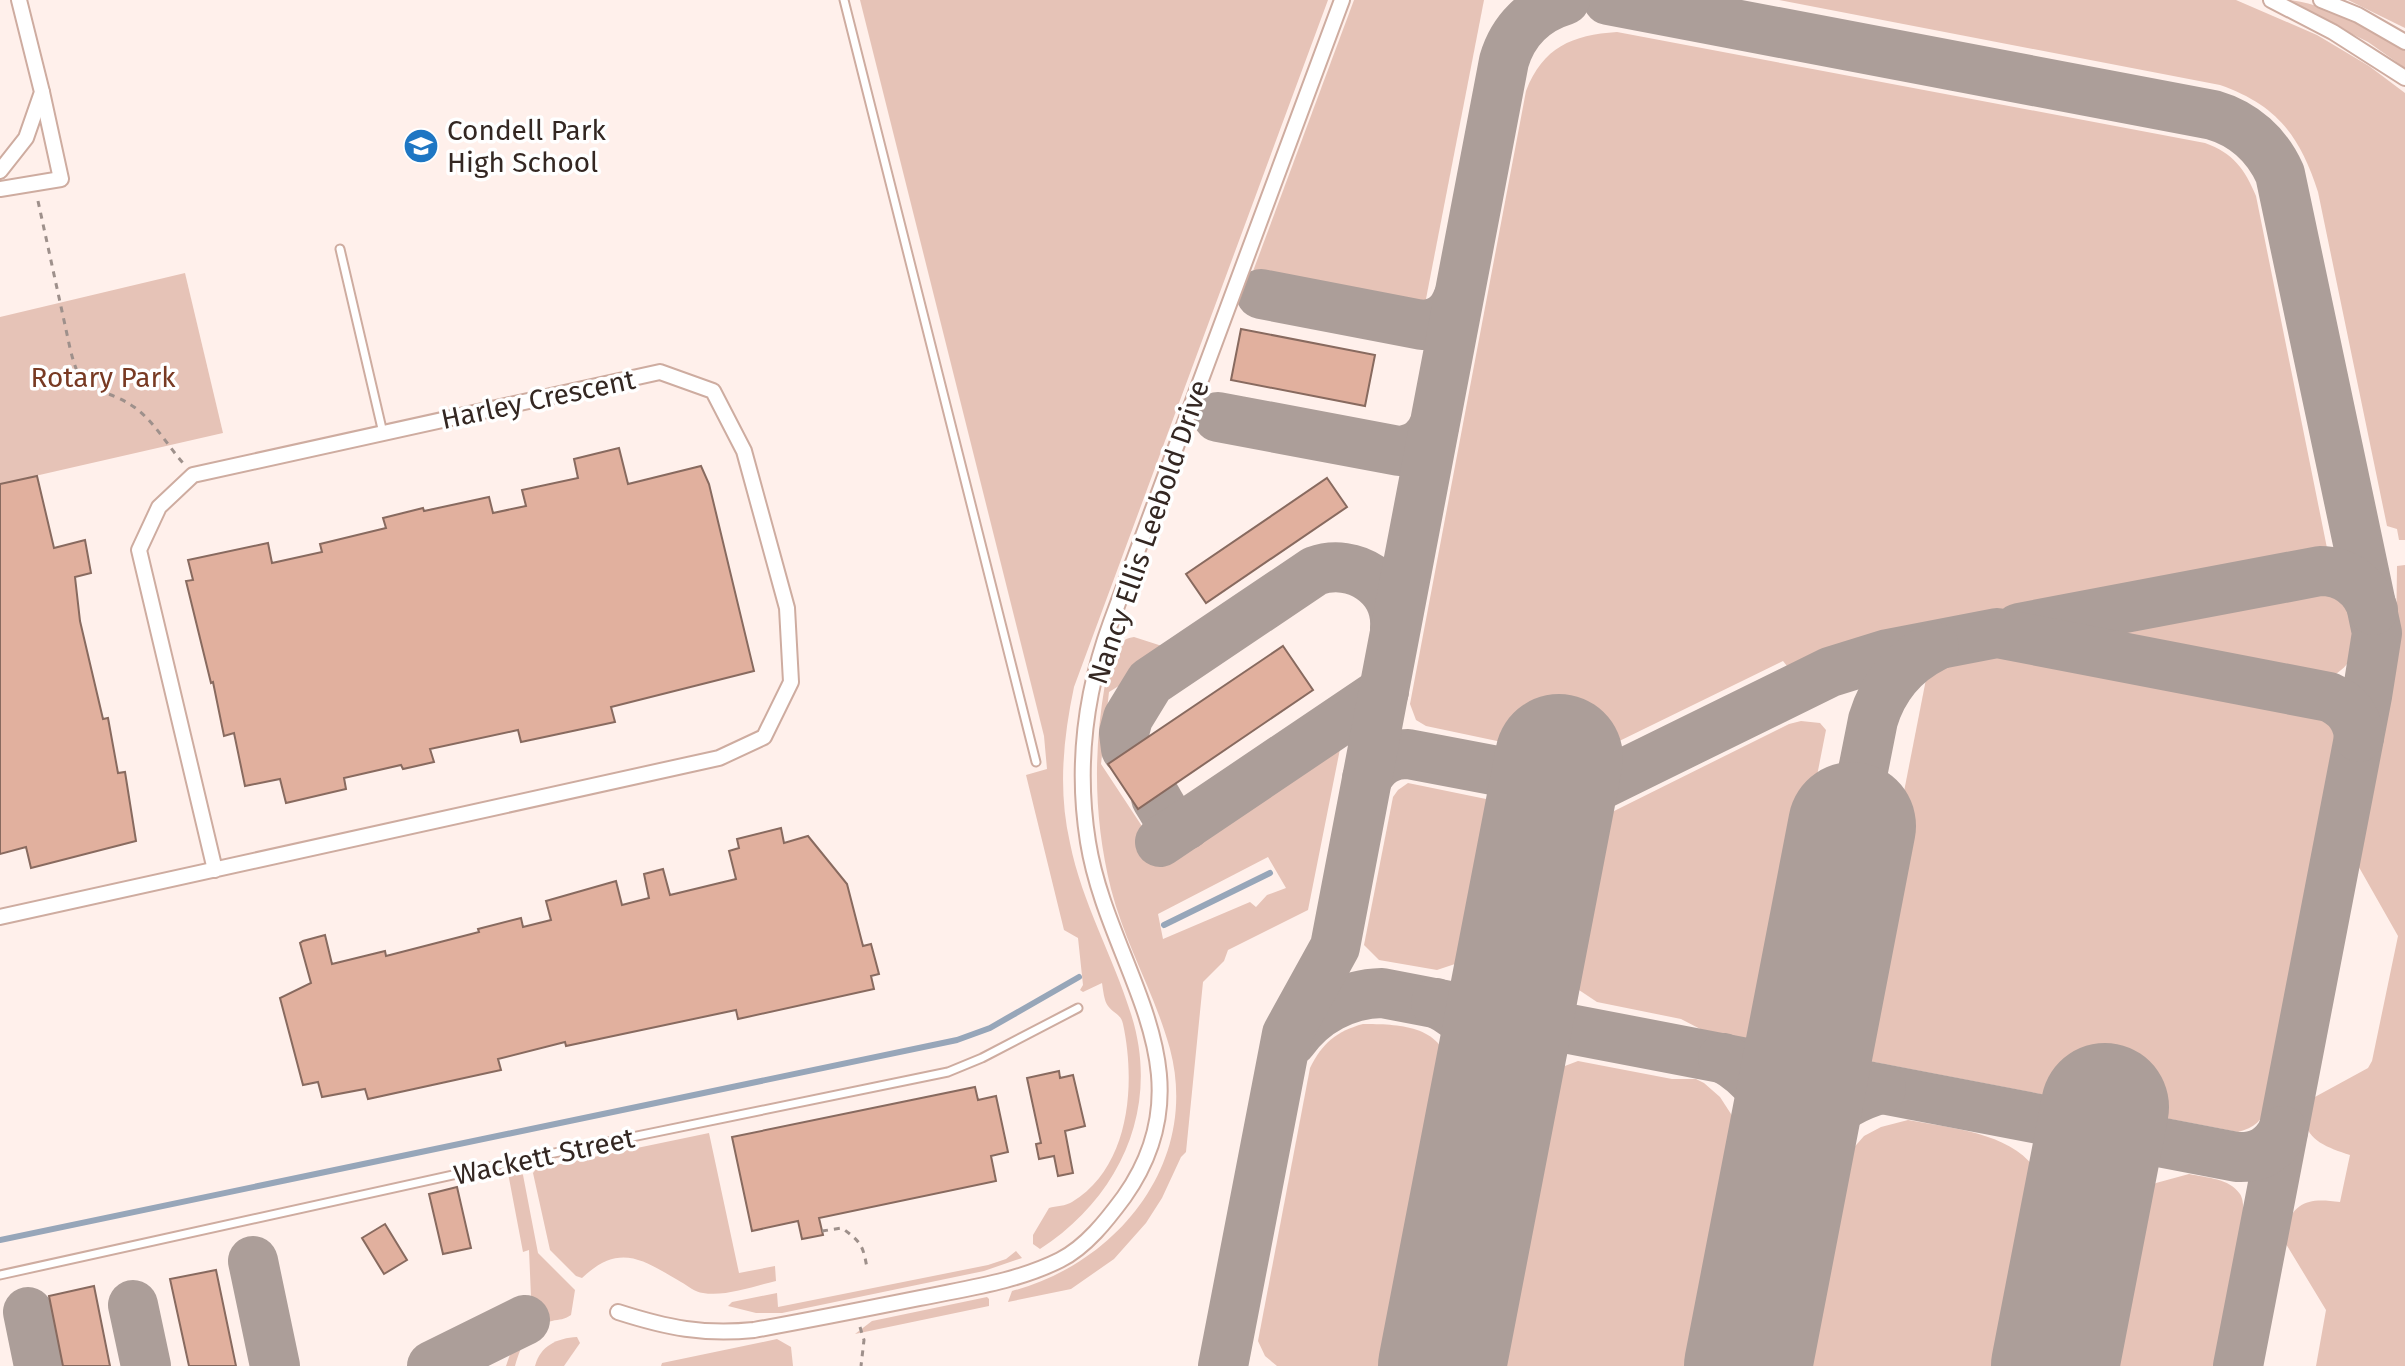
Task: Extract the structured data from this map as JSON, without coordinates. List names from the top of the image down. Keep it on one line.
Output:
{"streets":{"street":["Harley Crescent","Nancy Ellis Leebold Drive"],"lane":["Wackett Street"]},"parks":["Rotary Park"],"places":{"school or university":["Condell Park High School"]}}
